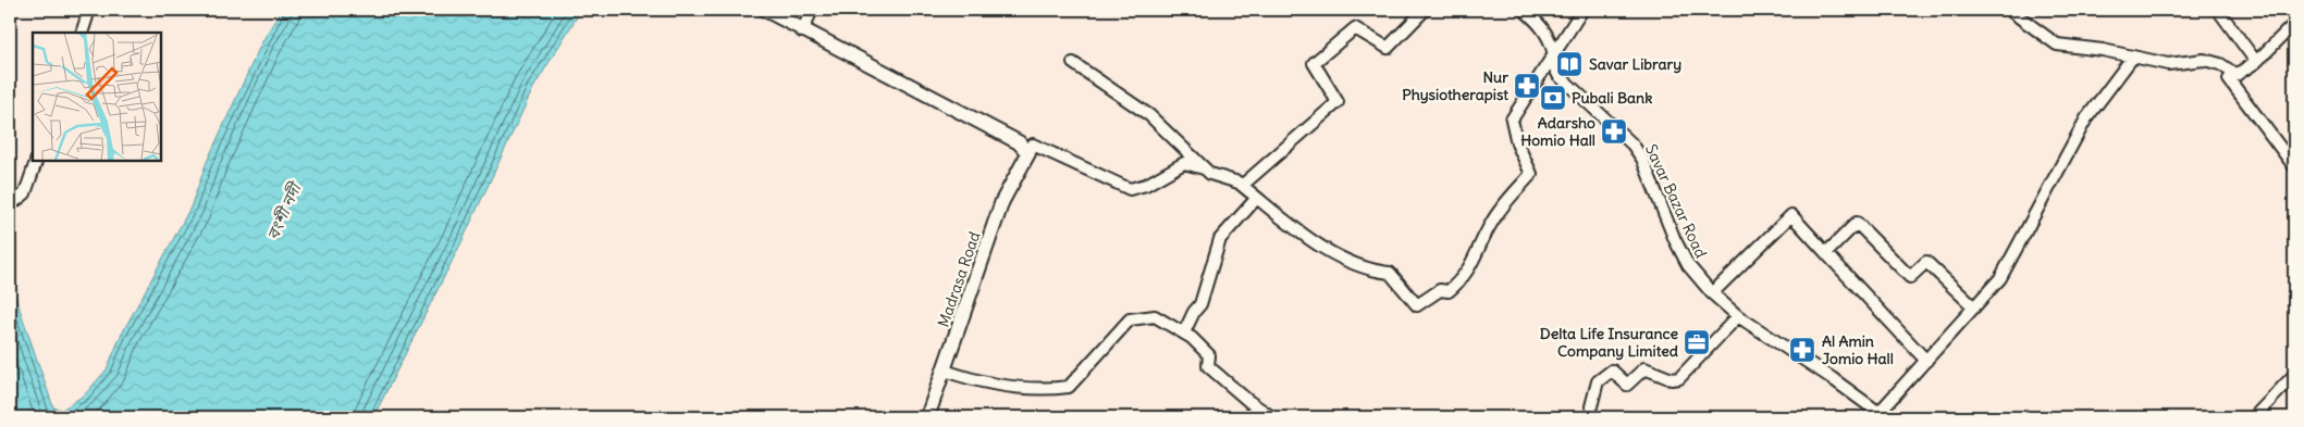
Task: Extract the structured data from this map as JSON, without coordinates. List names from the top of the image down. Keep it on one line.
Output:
{"streets":{"street":["Savar Bazar Road","Madrasa Road"]},"water":["বংশী নদী"],"places":{"library":["Savar Library"],"pharmacy":["Nur Physiotherapist","Adarsho Homio Hall","Al Amin Jomio Hall"],"bank":["Pubali Bank"],"office":["Delta Life Insurance Company Limited"]}}
